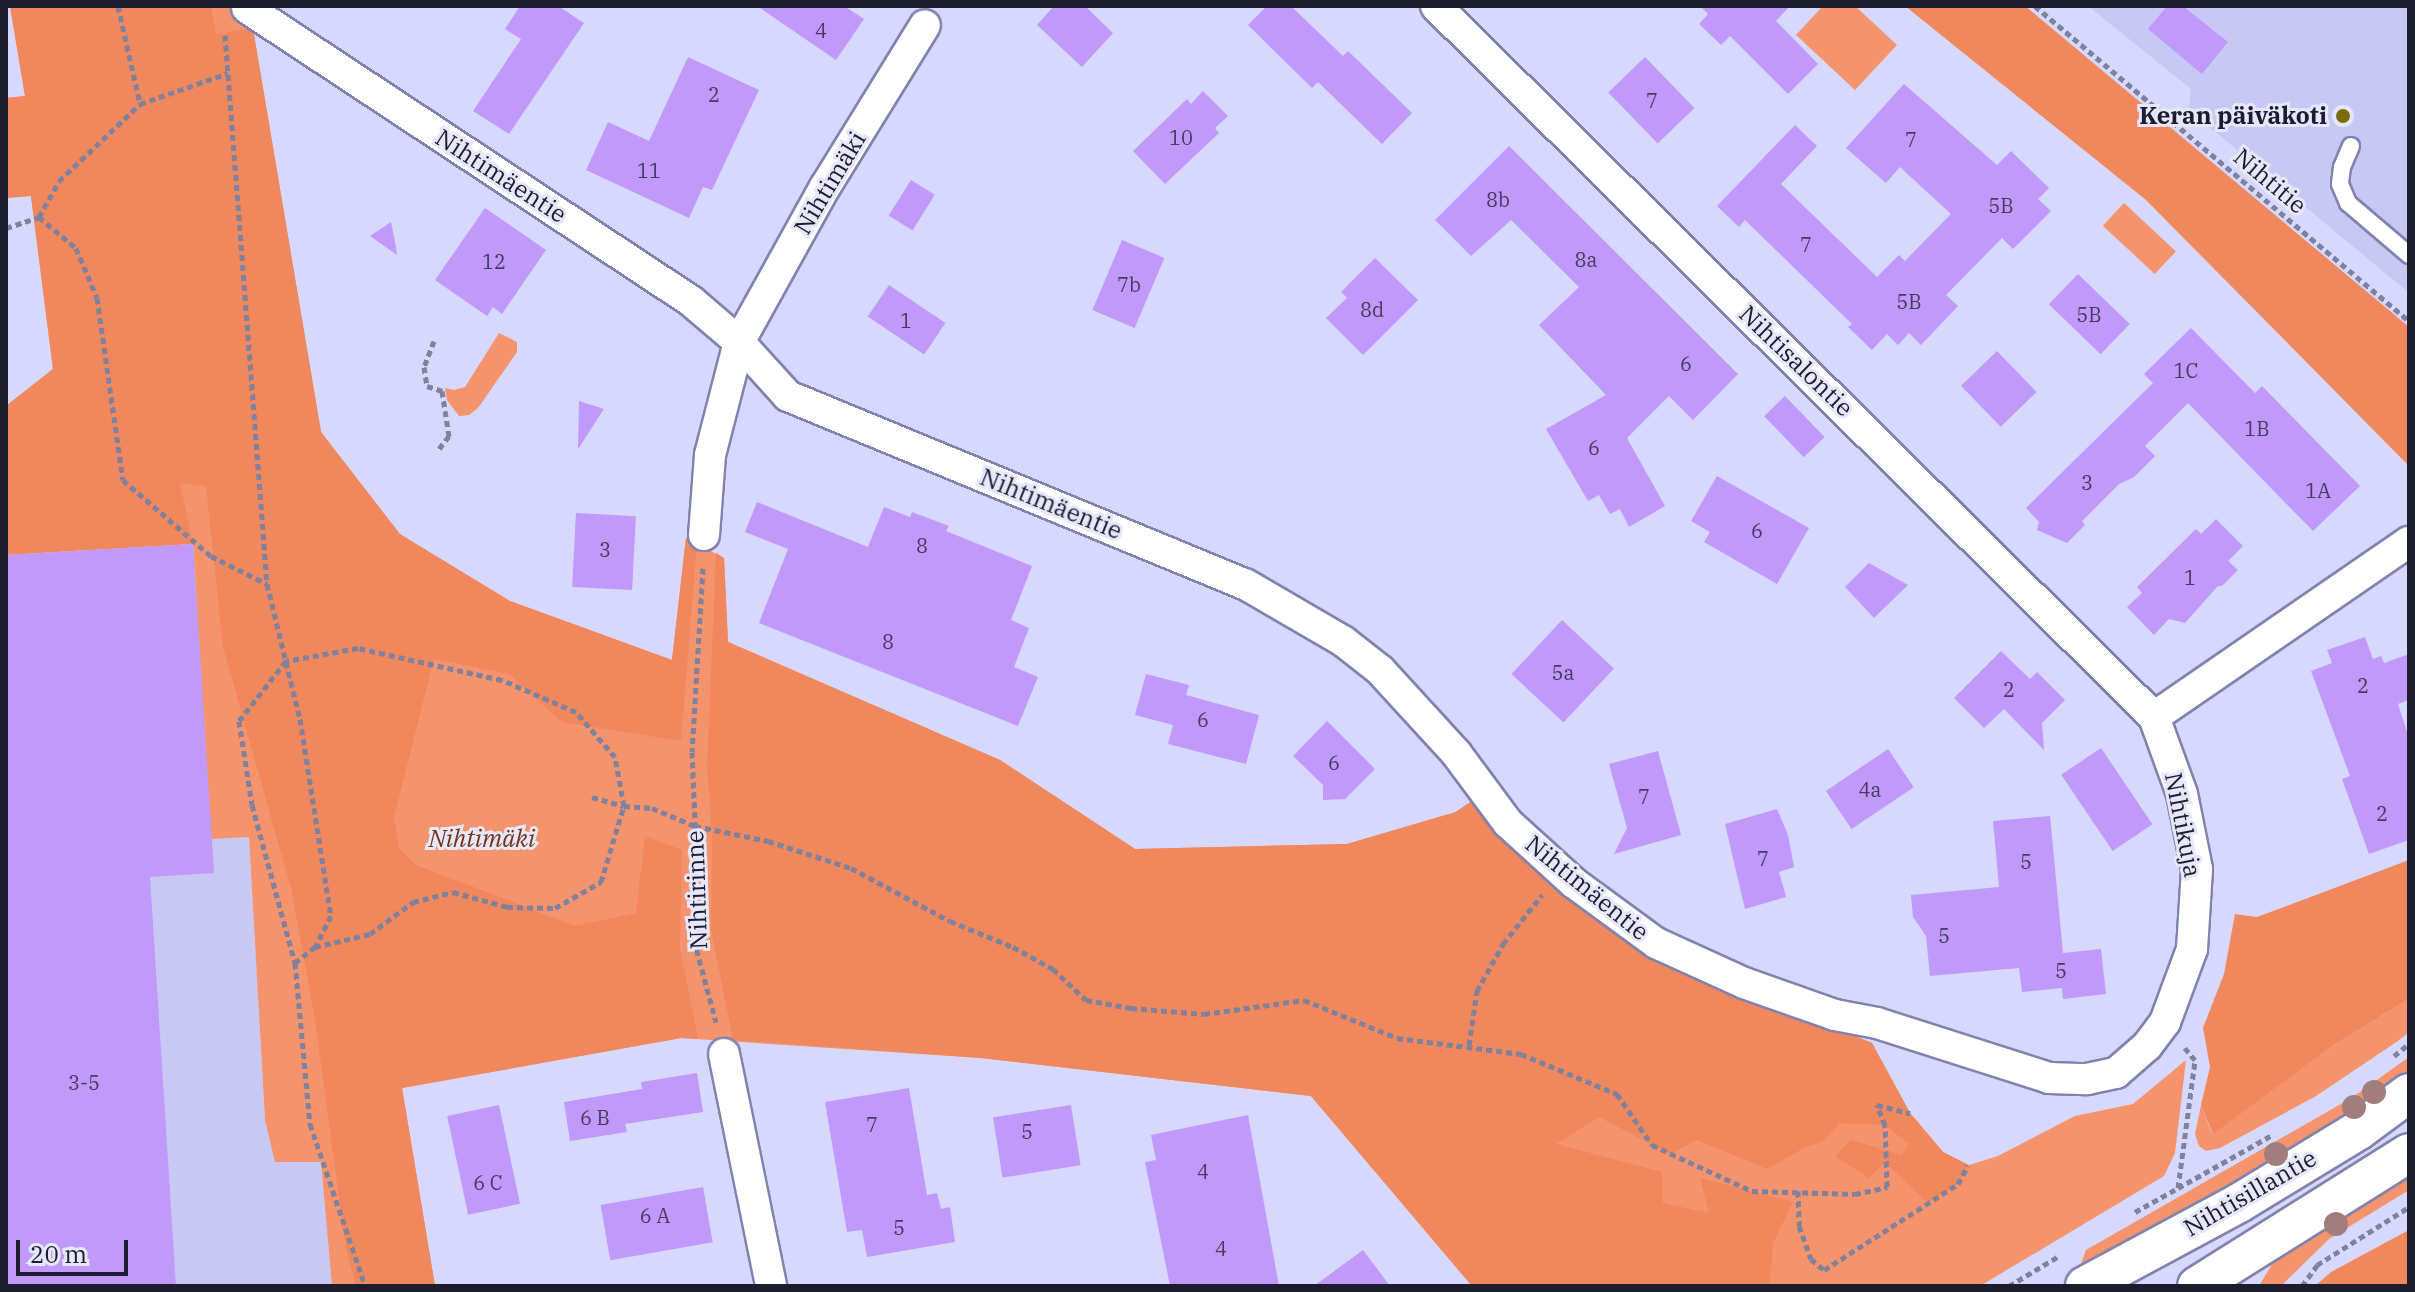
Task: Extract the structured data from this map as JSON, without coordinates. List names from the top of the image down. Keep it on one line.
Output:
{"streets":{"street":["Nihtimäentie","Nihtimäki","Nihtisalontie","Nihtikuja","Nihtisillantie"],"path":["Nihtitie","Nihtirinne"]},"crossings":[["Nihtimäentie","Nihtimäki"],["Nihtimäentie","Nihtikuja"],["Nihtimäki","Nihtirinne"],["Nihtisalontie","Nihtikuja"]],"parks":["Nihtimäki"],"places":["Keran päiväkoti"],"house_numbers":["4","2","7","10","7","11","8b","5B","7","8a","12","7b","5B","8d","5B","1","6","1C","1B","6","3","1A","6","8","3","1","8","5a","2","2","6","6","4a","7","2","7","5","5","5","3-5","6 B","7","5","4","6 C","6 A","5","4"],"scale_bar":"20 m"}
